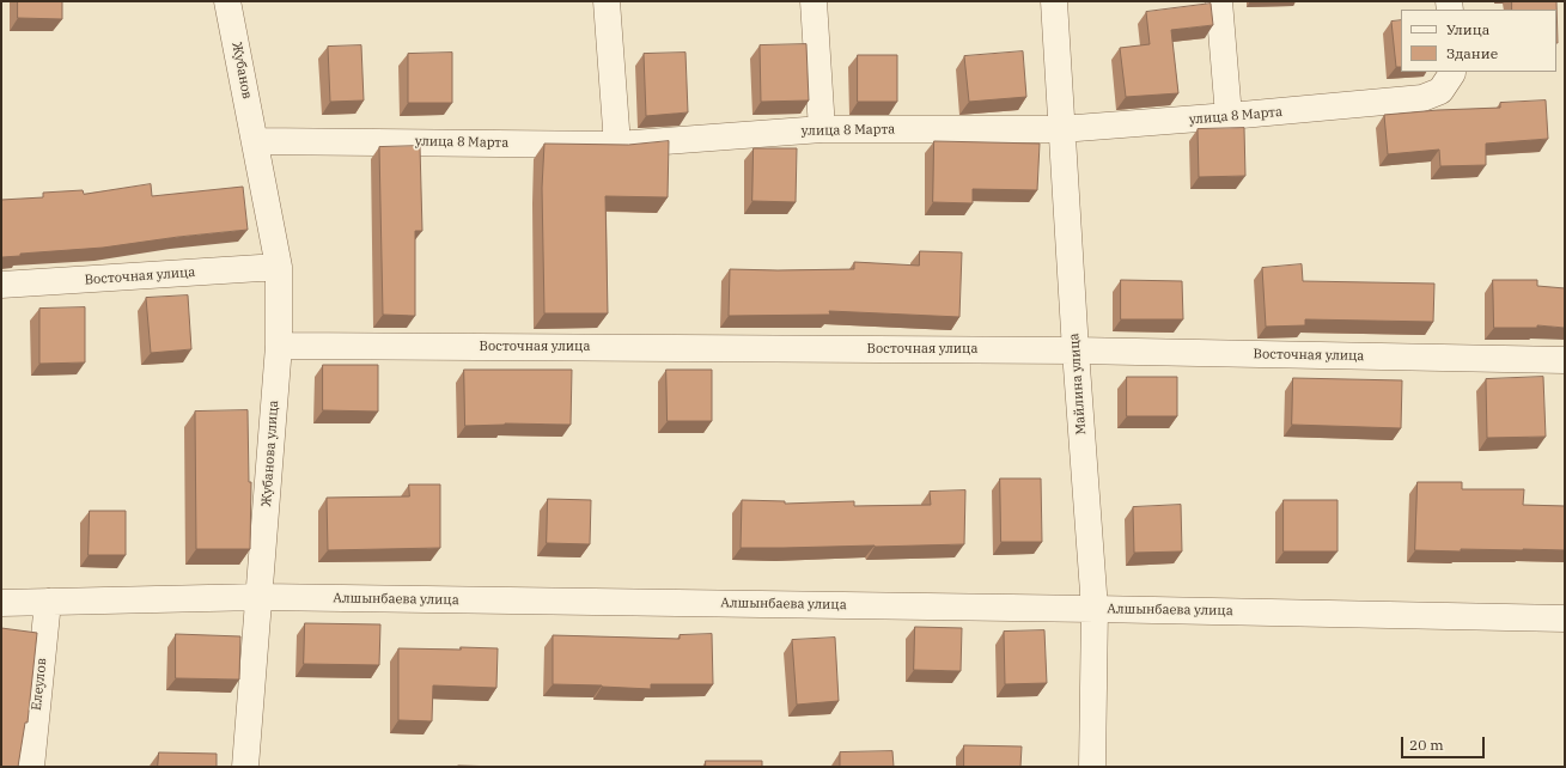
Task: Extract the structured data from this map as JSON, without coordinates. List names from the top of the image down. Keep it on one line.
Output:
{"streets":{"street":["Жубанов","улица 8 Марта","Восточная улица","Майлина улица","Жубанова улица","Алшынбаева улица","Елеулов"]},"crossings":[["Жубанов","улица 8 Марта"],["Жубанов","Жубанова улица"],["улица 8 Марта","Майлина улица"],["улица 8 Марта","Жубанова улица"],["Восточная улица","Майлина улица"],["Восточная улица","Жубанова улица"],["Майлина улица","Алшынбаева улица"],["Жубанова улица","Алшынбаева улица"],["Алшынбаева улица","Елеулов"]],"legend":["Улица","Здание"],"scale_bar":"20 m"}
